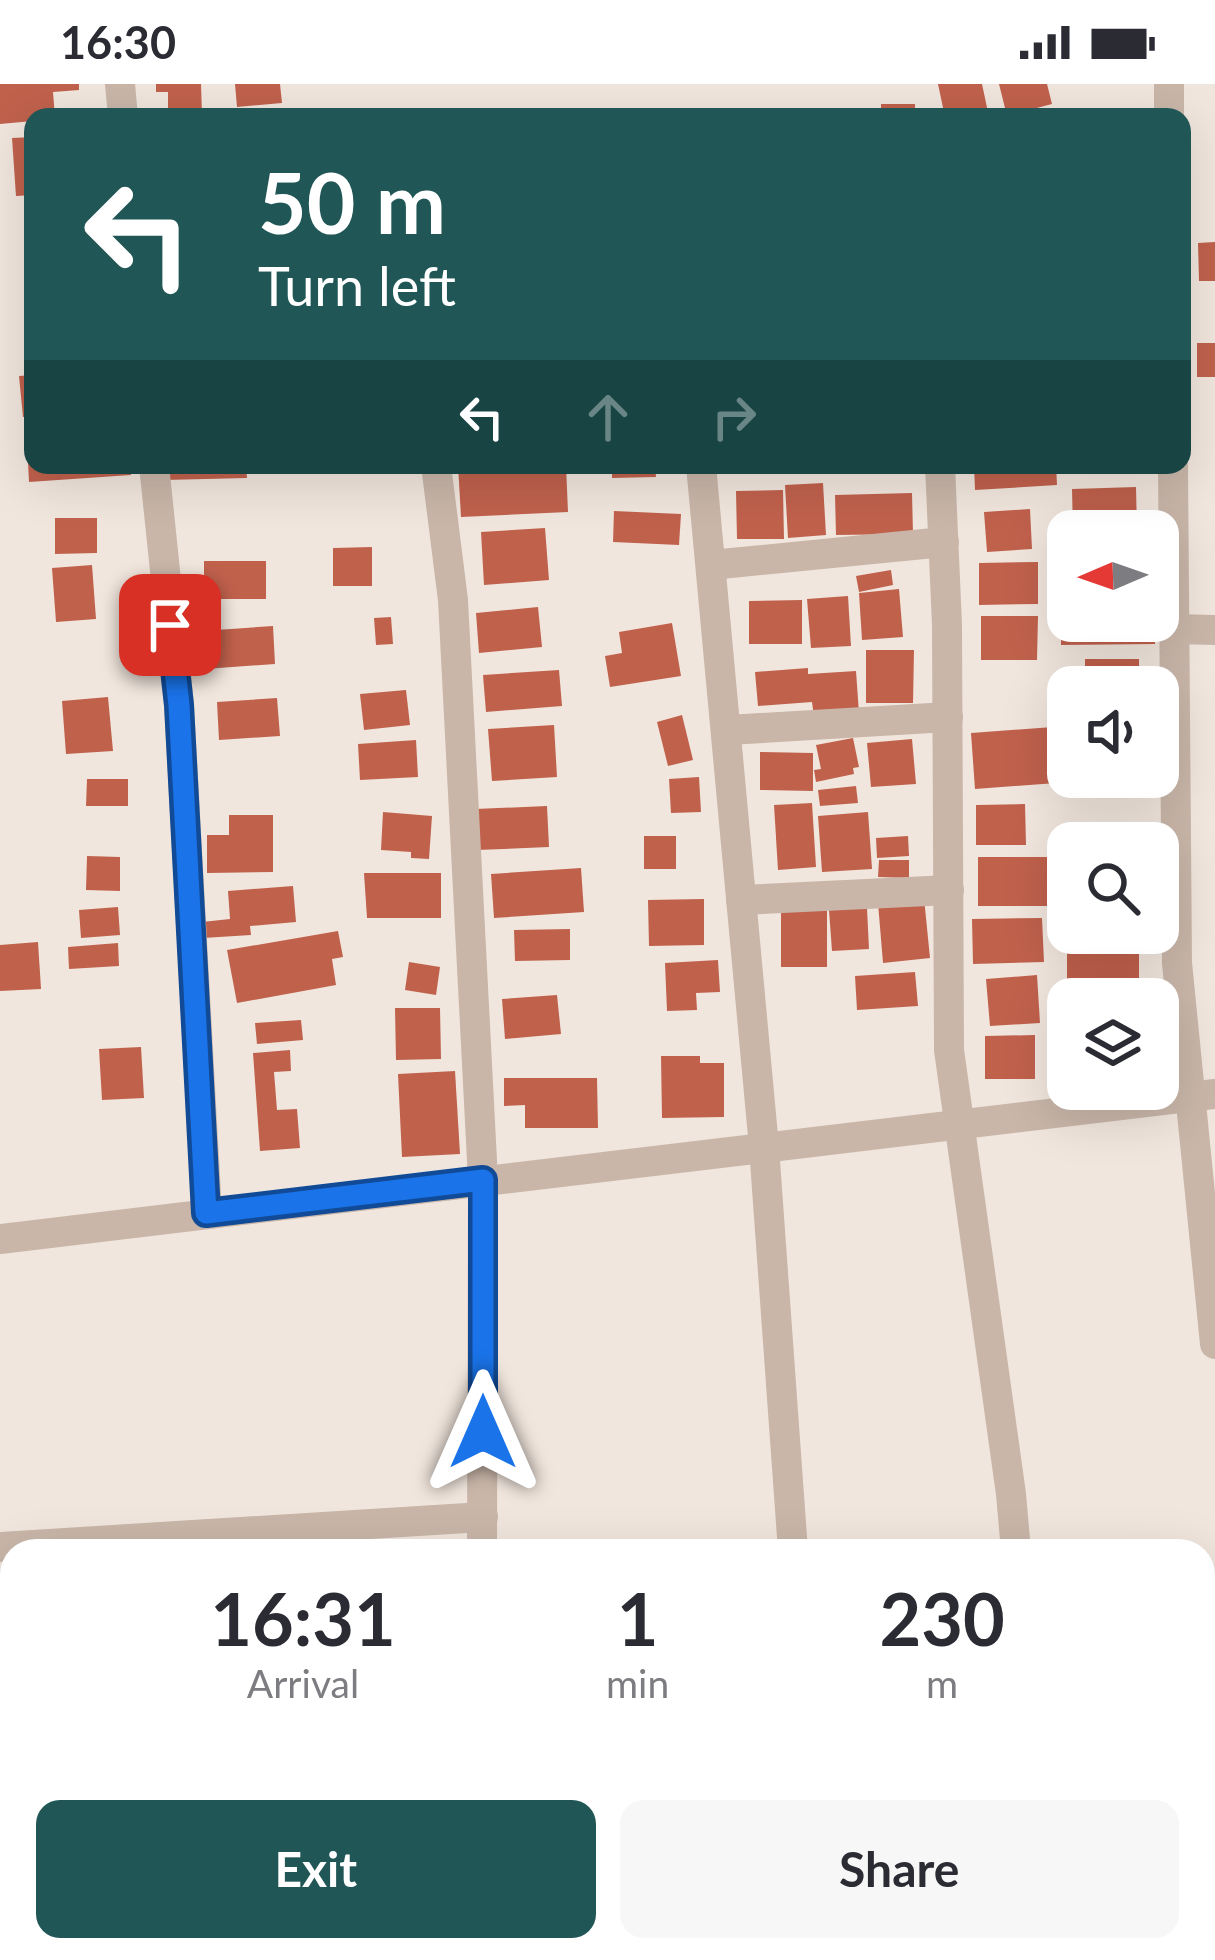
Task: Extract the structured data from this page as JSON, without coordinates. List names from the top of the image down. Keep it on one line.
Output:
{"north":"left","page":{"status":"16:30","turn":["50 m","Turn left"],"eta":["16:31","Arrival","1","min","230","m"],"buttons":["Exit","Share"]}}
